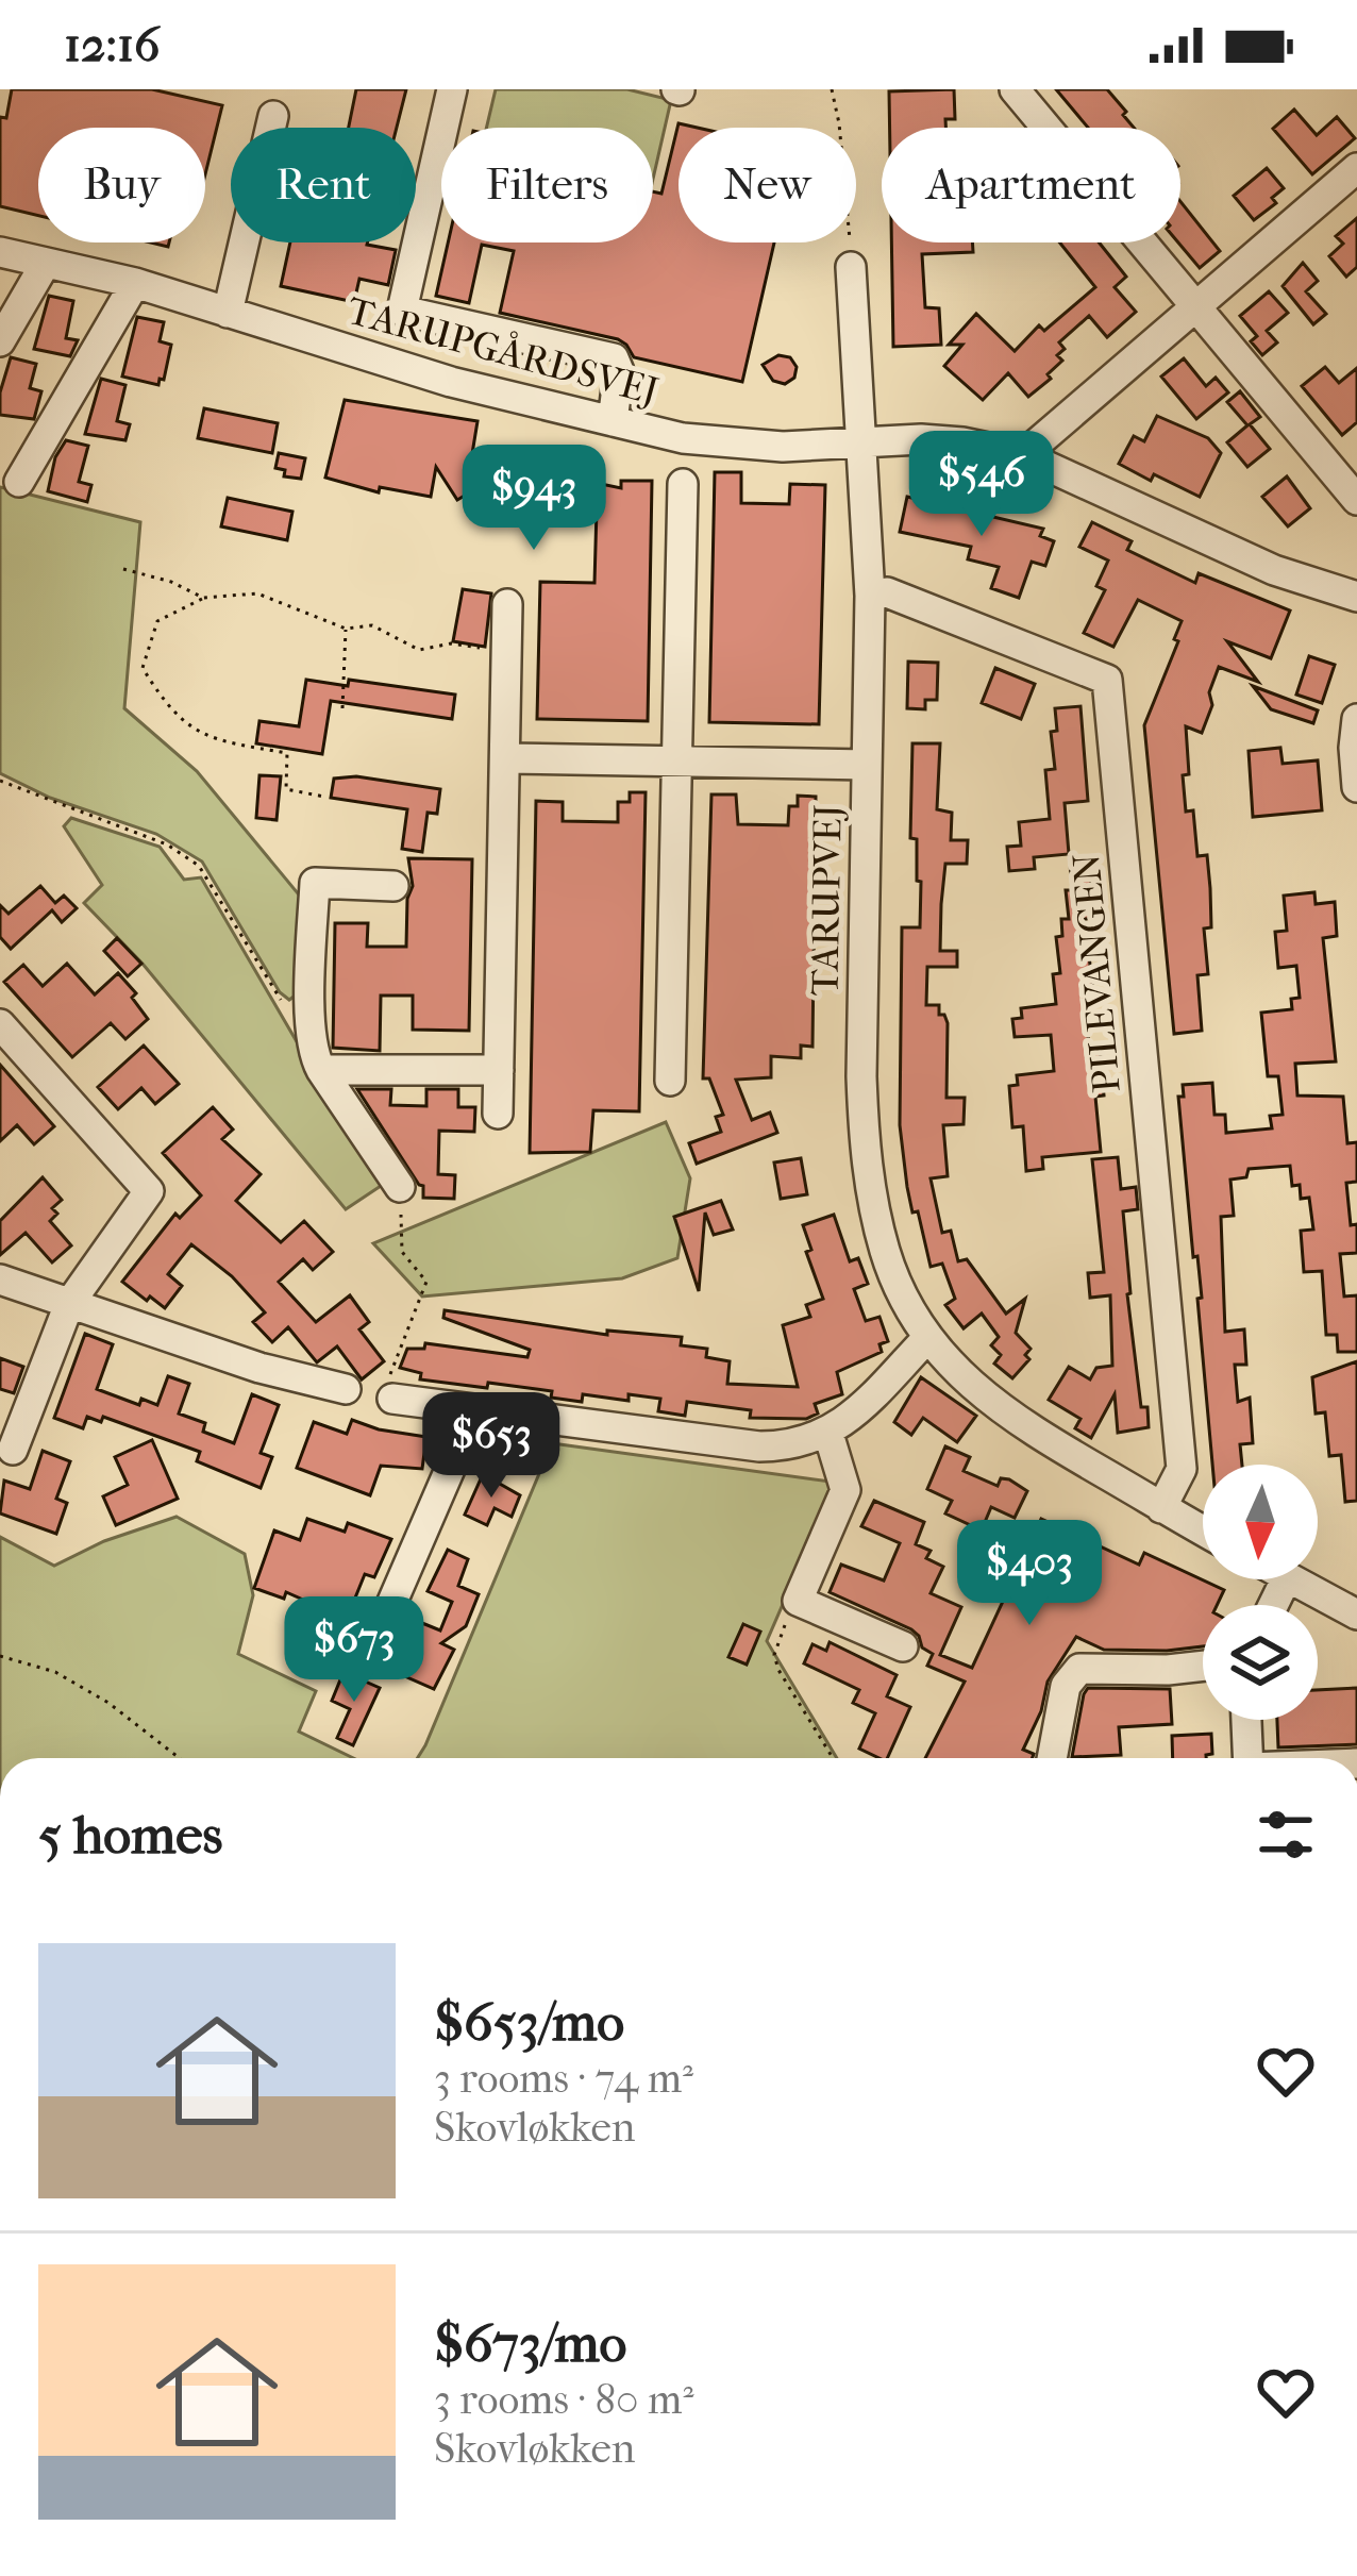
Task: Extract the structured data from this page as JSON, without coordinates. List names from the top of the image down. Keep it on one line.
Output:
{"streets":{"street":["TARUPGÅRDSVEJ","TARUPVEJ","PILEVANGEN"]},"crossings":[["TARUPGÅRDSVEJ","TARUPVEJ"],["TARUPVEJ","PILEVANGEN"]],"north":"bottom","page":{"status":"12:16","chip":["Buy","Rent","Filters","New","Apartment"],"price":["$546","$943","$653","$403","$673"],"heading":"5 homes","list":[{"name":"$653/mo","note":"3 rooms · 74 m² · Skovløkken"},{"name":"$673/mo","note":"3 rooms · 80 m² · Skovløkken"}]}}
